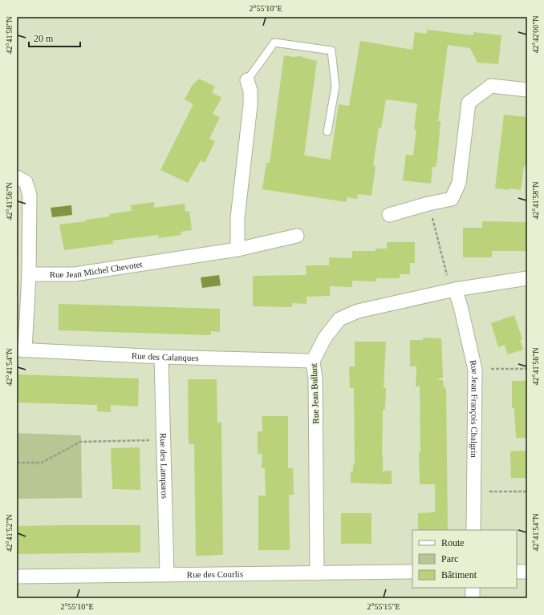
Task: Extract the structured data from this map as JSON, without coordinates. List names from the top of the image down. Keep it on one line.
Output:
{"streets":{"street":["Rue Jean Michel Chevotet","Rue des Calanques","Rue Jean Bullant","Rue Jean François Chalgrin","Rue des Lamparos","Rue des Courlis"]},"crossings":[["Rue des Calanques","Rue Jean Bullant"],["Rue des Calanques","Rue des Lamparos"],["Rue Jean Bullant","Rue Jean François Chalgrin"],["Rue Jean Bullant","Rue des Courlis"],["Rue des Lamparos","Rue des Courlis"]],"legend":["Route","Parc","Bâtiment"],"scale_bar":"20 m","coordinates":["2°55'10\"E","42°42'00\"N","42°41'58\"N","42°41'56\"N","42°41'54\"N","42°41'52\"N","2°55'15\"E"]}
